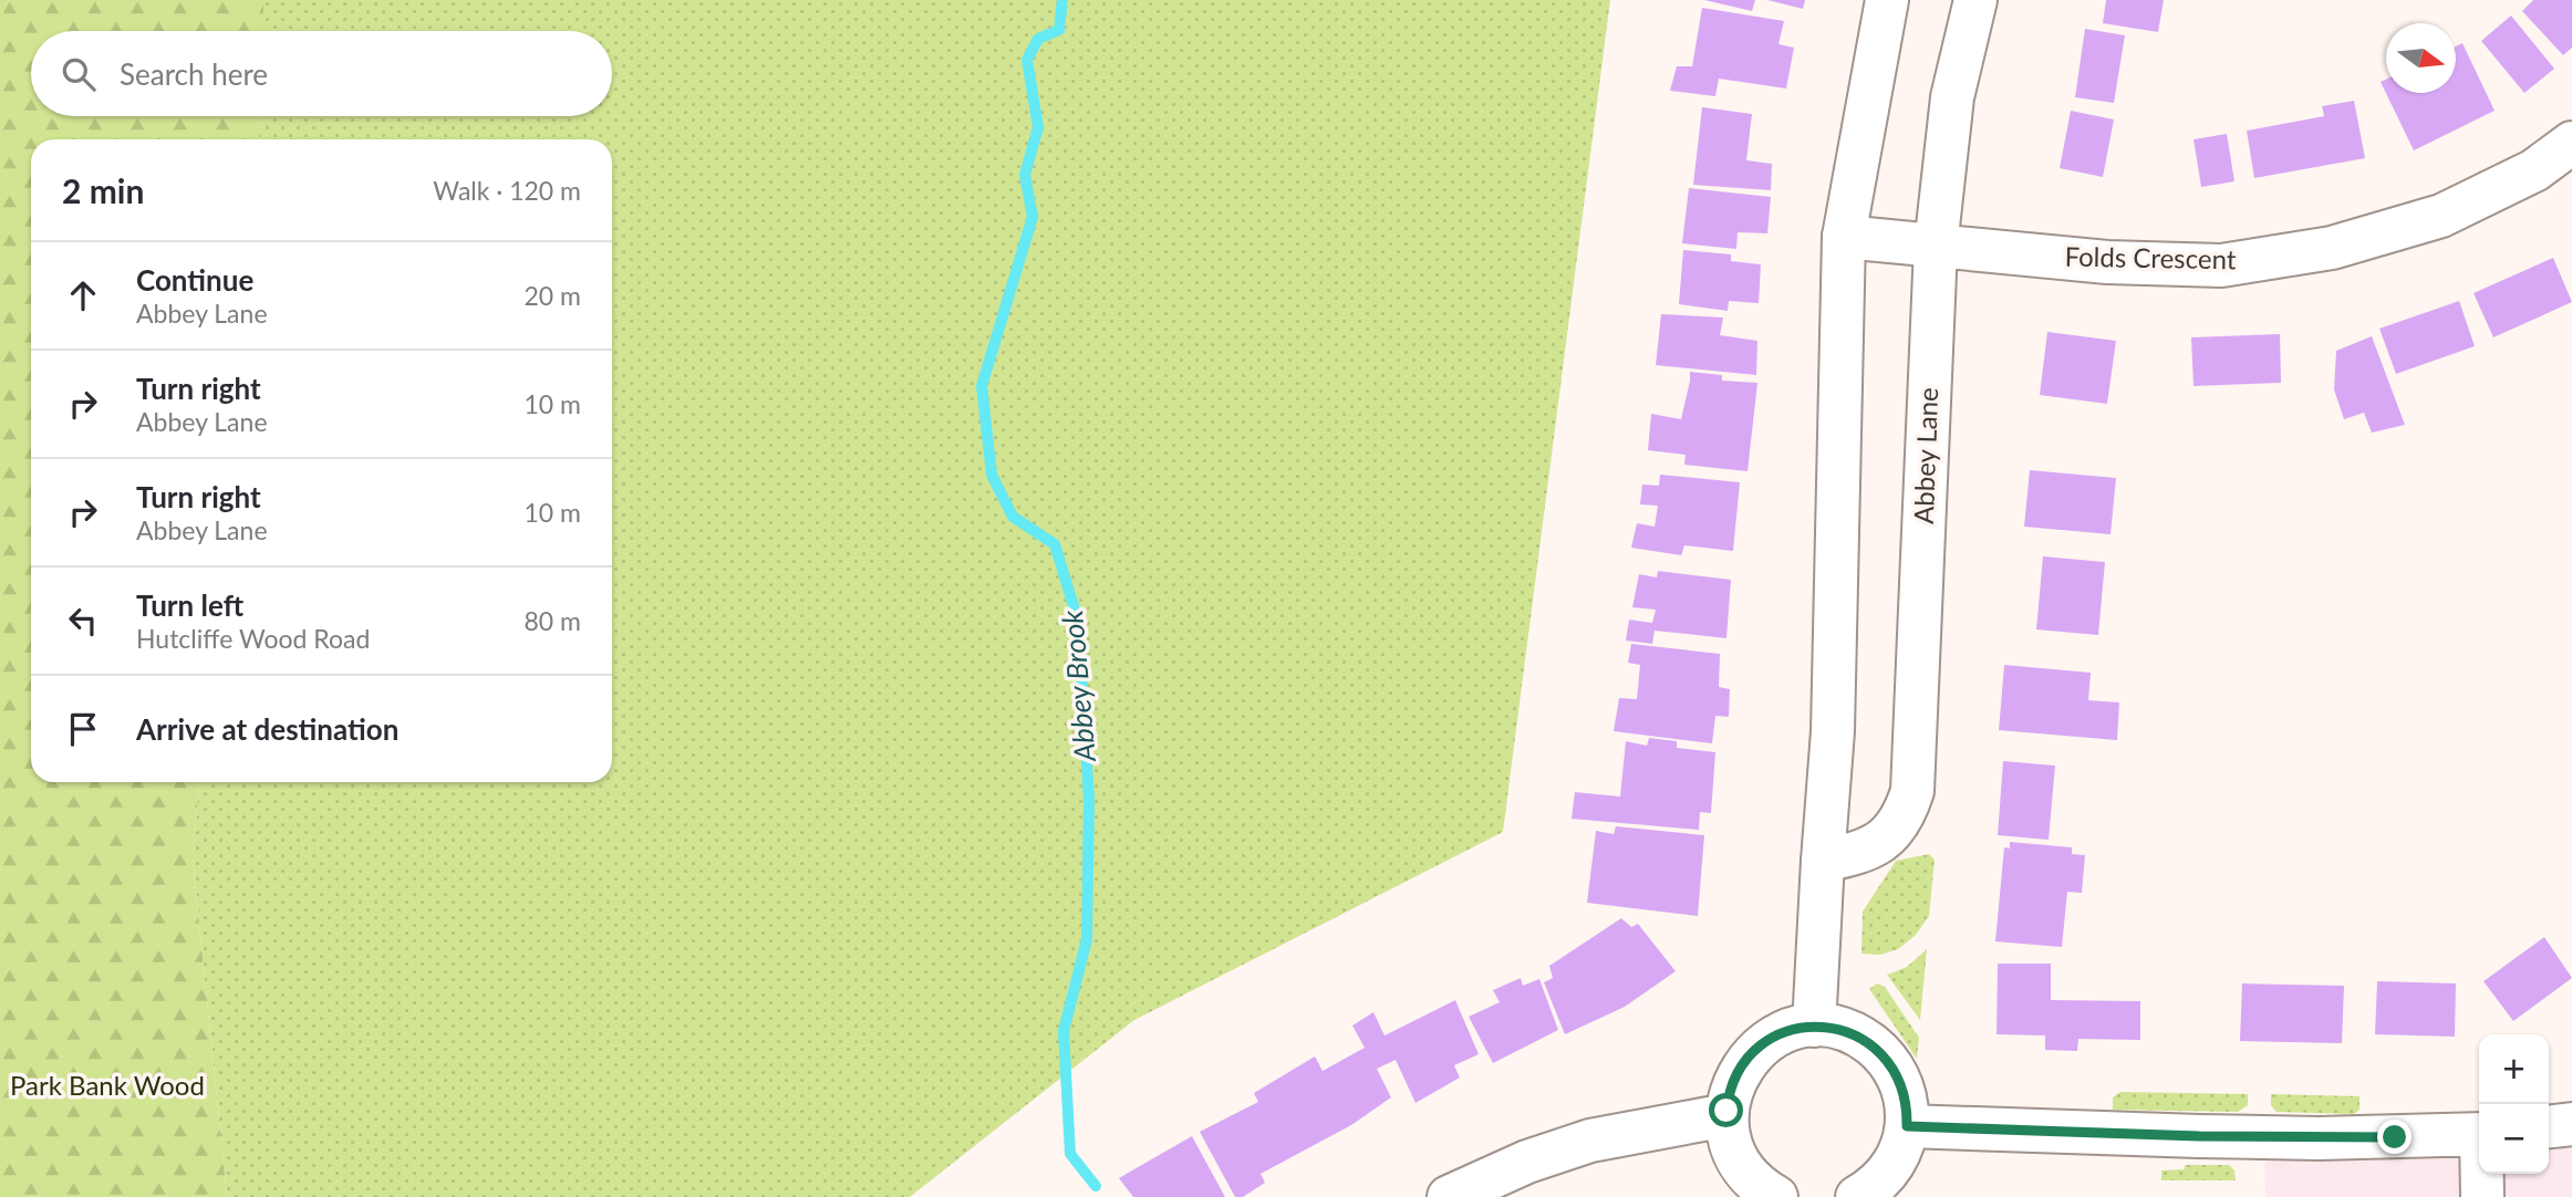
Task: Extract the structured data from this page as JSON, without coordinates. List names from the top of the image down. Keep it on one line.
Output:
{"streets":{"street":["Folds Crescent","Abbey Lane"]},"crossings":[["Folds Crescent","Abbey Lane"]],"water":["Abbey Brook"],"parks":["Park Bank Wood"],"north":"right","page":{"search":"Search here","heading":["2 min","Walk · 120 m"],"list":[["Continue","Abbey Lane","20 m"],["Turn right","Abbey Lane","10 m"],["Turn right","Abbey Lane","10 m"],["Turn left","Hutcliffe Wood Road","80 m"],"Arrive at destination"],"map_buttons":["+","−"]}}
